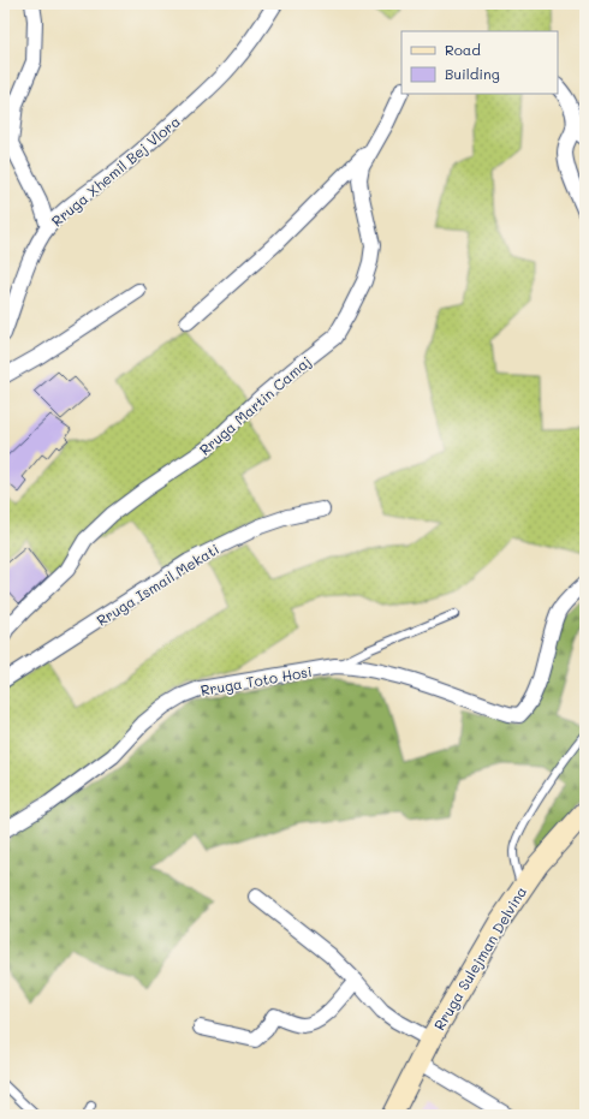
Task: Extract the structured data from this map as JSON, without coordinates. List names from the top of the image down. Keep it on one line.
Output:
{"streets":{"main road":["Rruga Sulejman Delvina"],"street":["Rruga Xhemil Bej Vlora","Rruga Martin Camaj","Rruga Ismail Mekati","Rruga Toto Hosi"]},"legend":["Road","Building"]}
